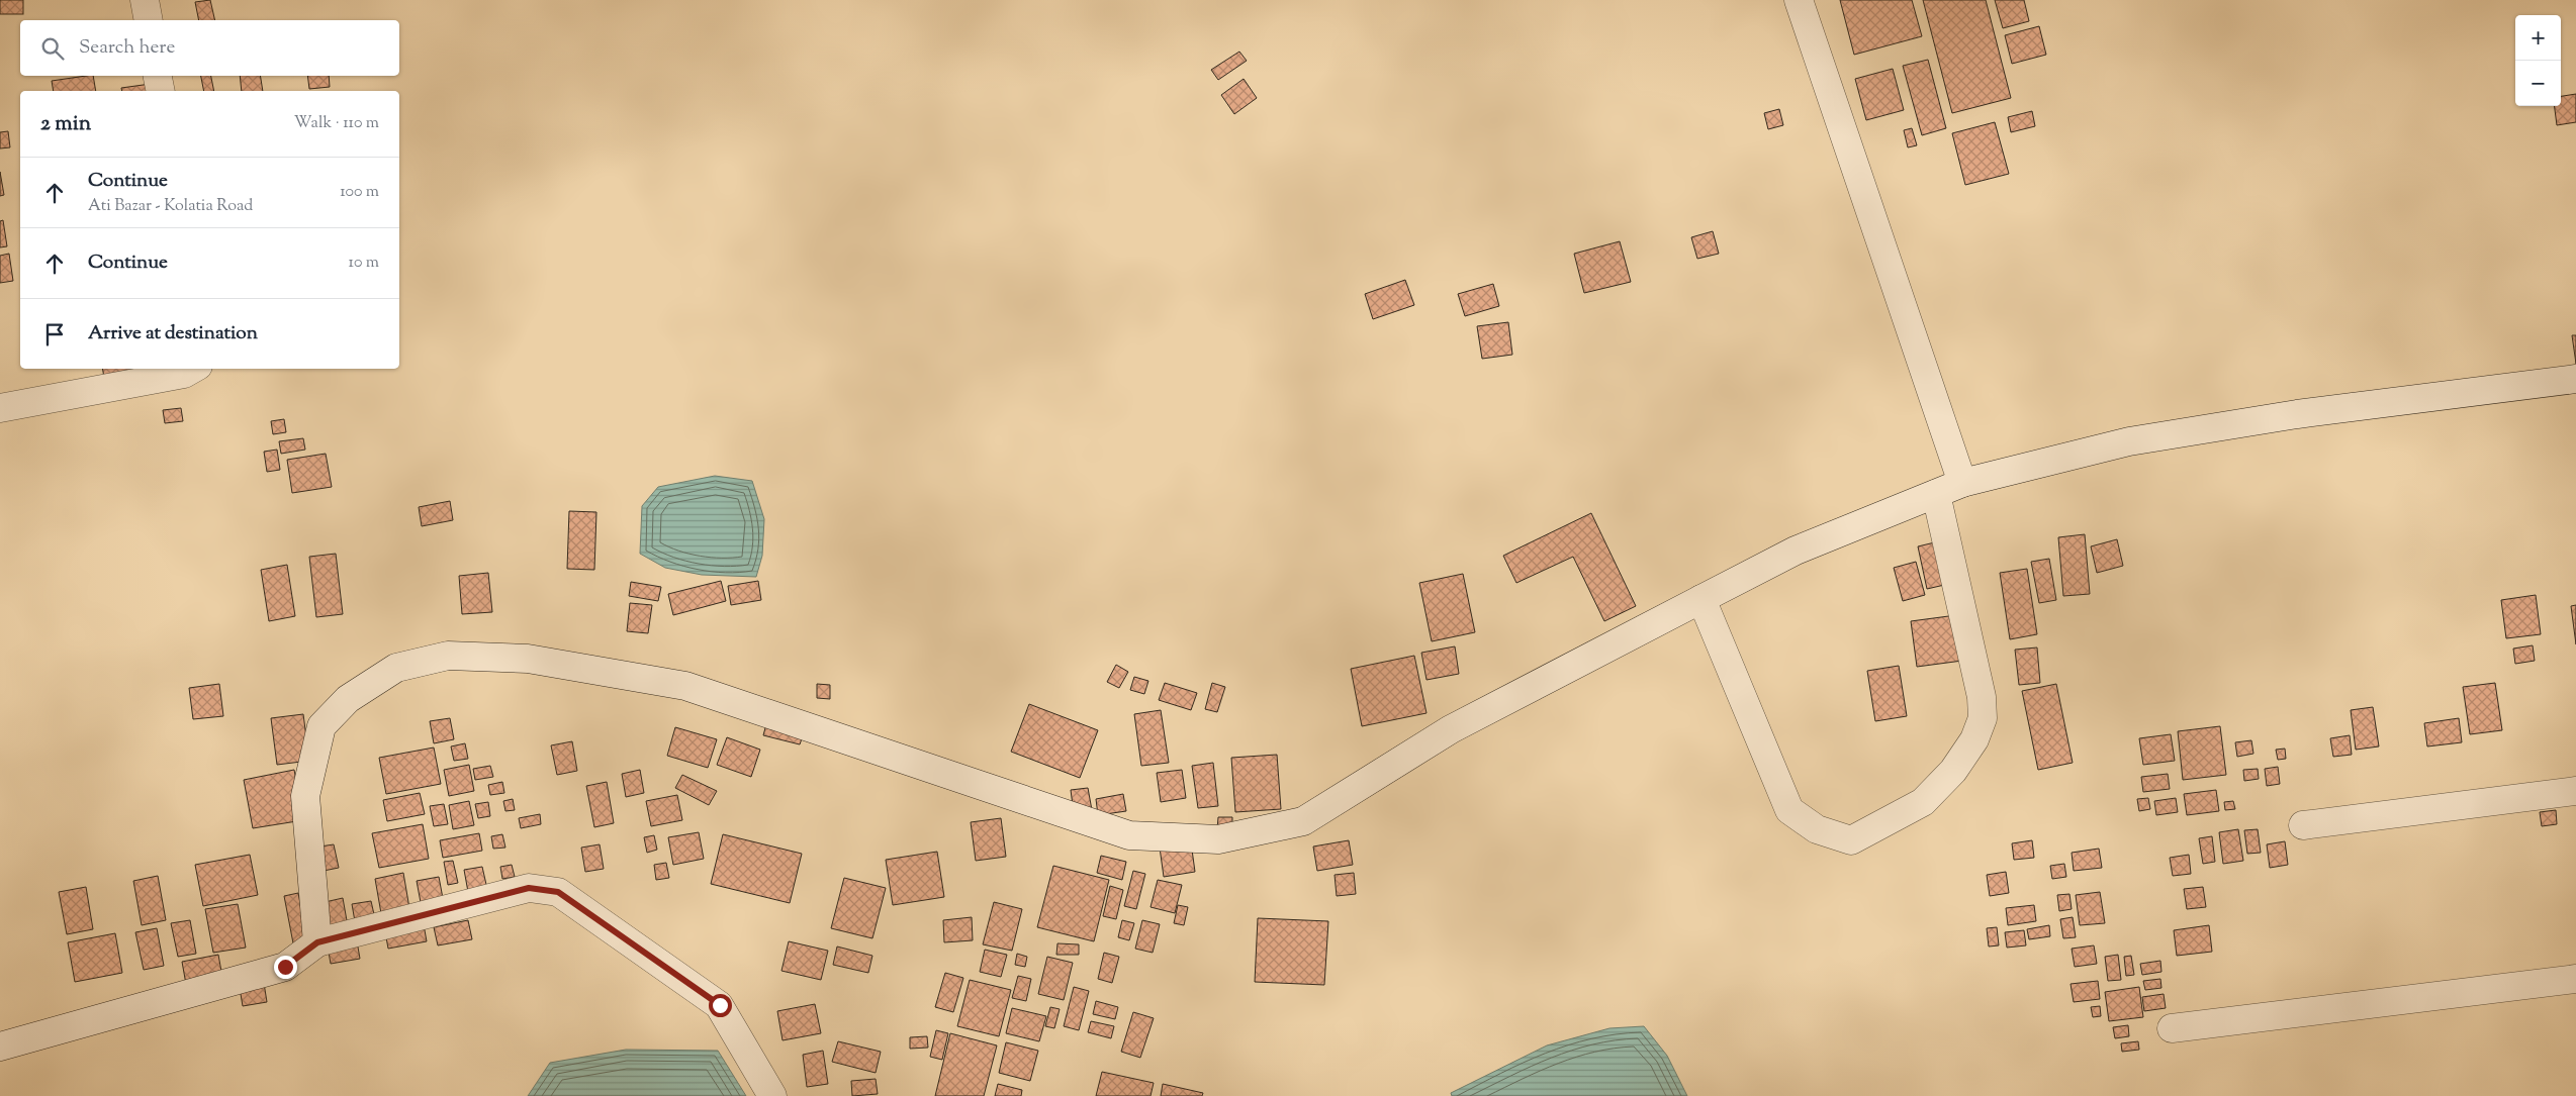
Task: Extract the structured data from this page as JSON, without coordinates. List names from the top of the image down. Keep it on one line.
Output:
{"page":{"map_buttons":["+","−"],"search":"Search here","heading":["2 min","Walk · 110 m"],"list":[["Continue","Ati Bazar - Kolatia Road","100 m"],["Continue","10 m"],"Arrive at destination"]}}
